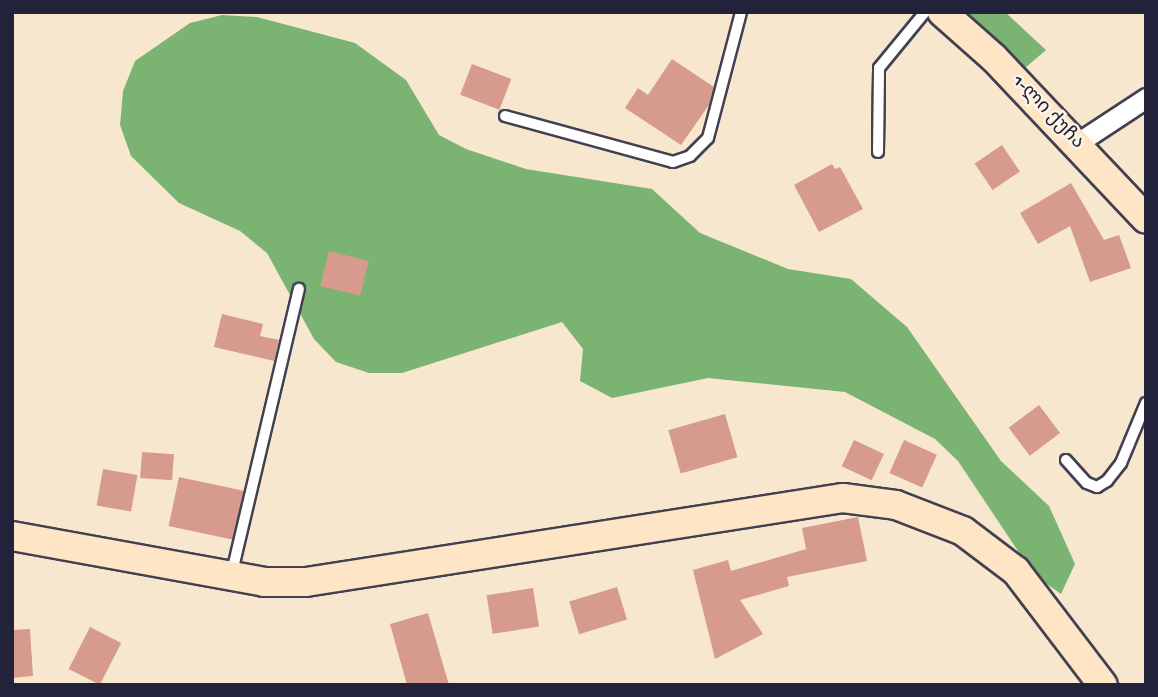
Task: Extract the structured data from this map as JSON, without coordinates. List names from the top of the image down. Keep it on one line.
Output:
{"streets":{"street":["1-ლი ქუჩა"]}}
